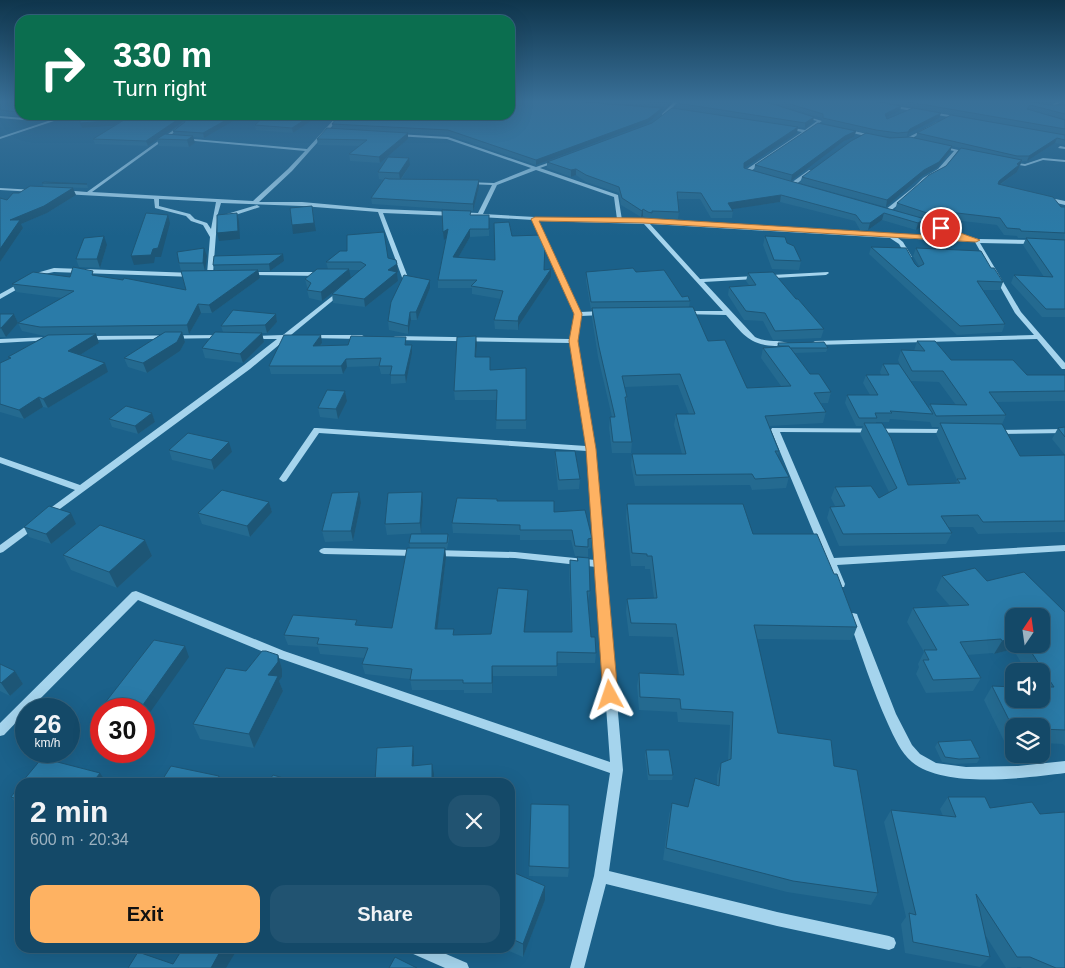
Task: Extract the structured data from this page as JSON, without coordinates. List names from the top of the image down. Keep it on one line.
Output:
{"north":"top","page":{"turn":["330 m","Turn right"],"speed":"26 km/h","limit":"30","heading":["2 min","600 m · 20:34"],"buttons":["Exit","Share"]}}
